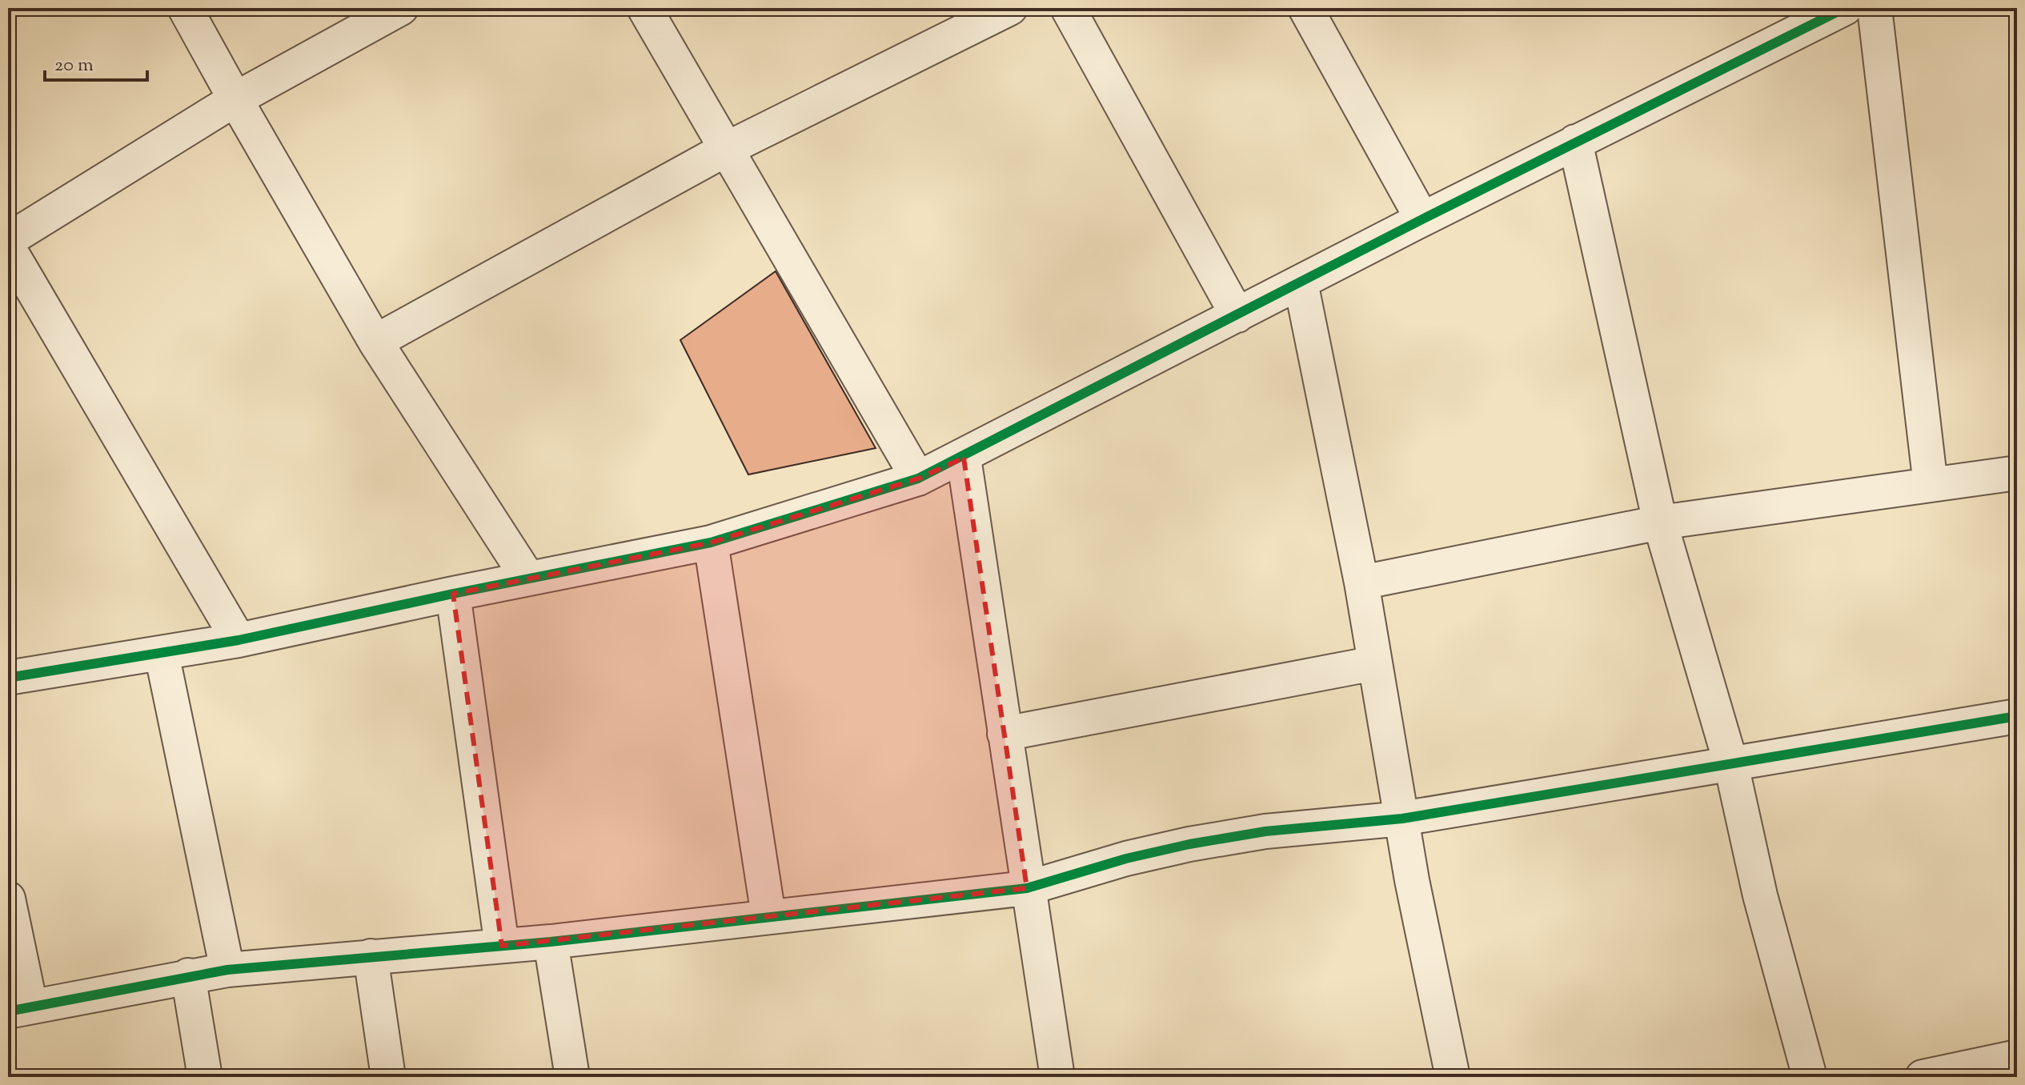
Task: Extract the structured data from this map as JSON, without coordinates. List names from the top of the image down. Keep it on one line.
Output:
{"scale_bar":"20 m"}
